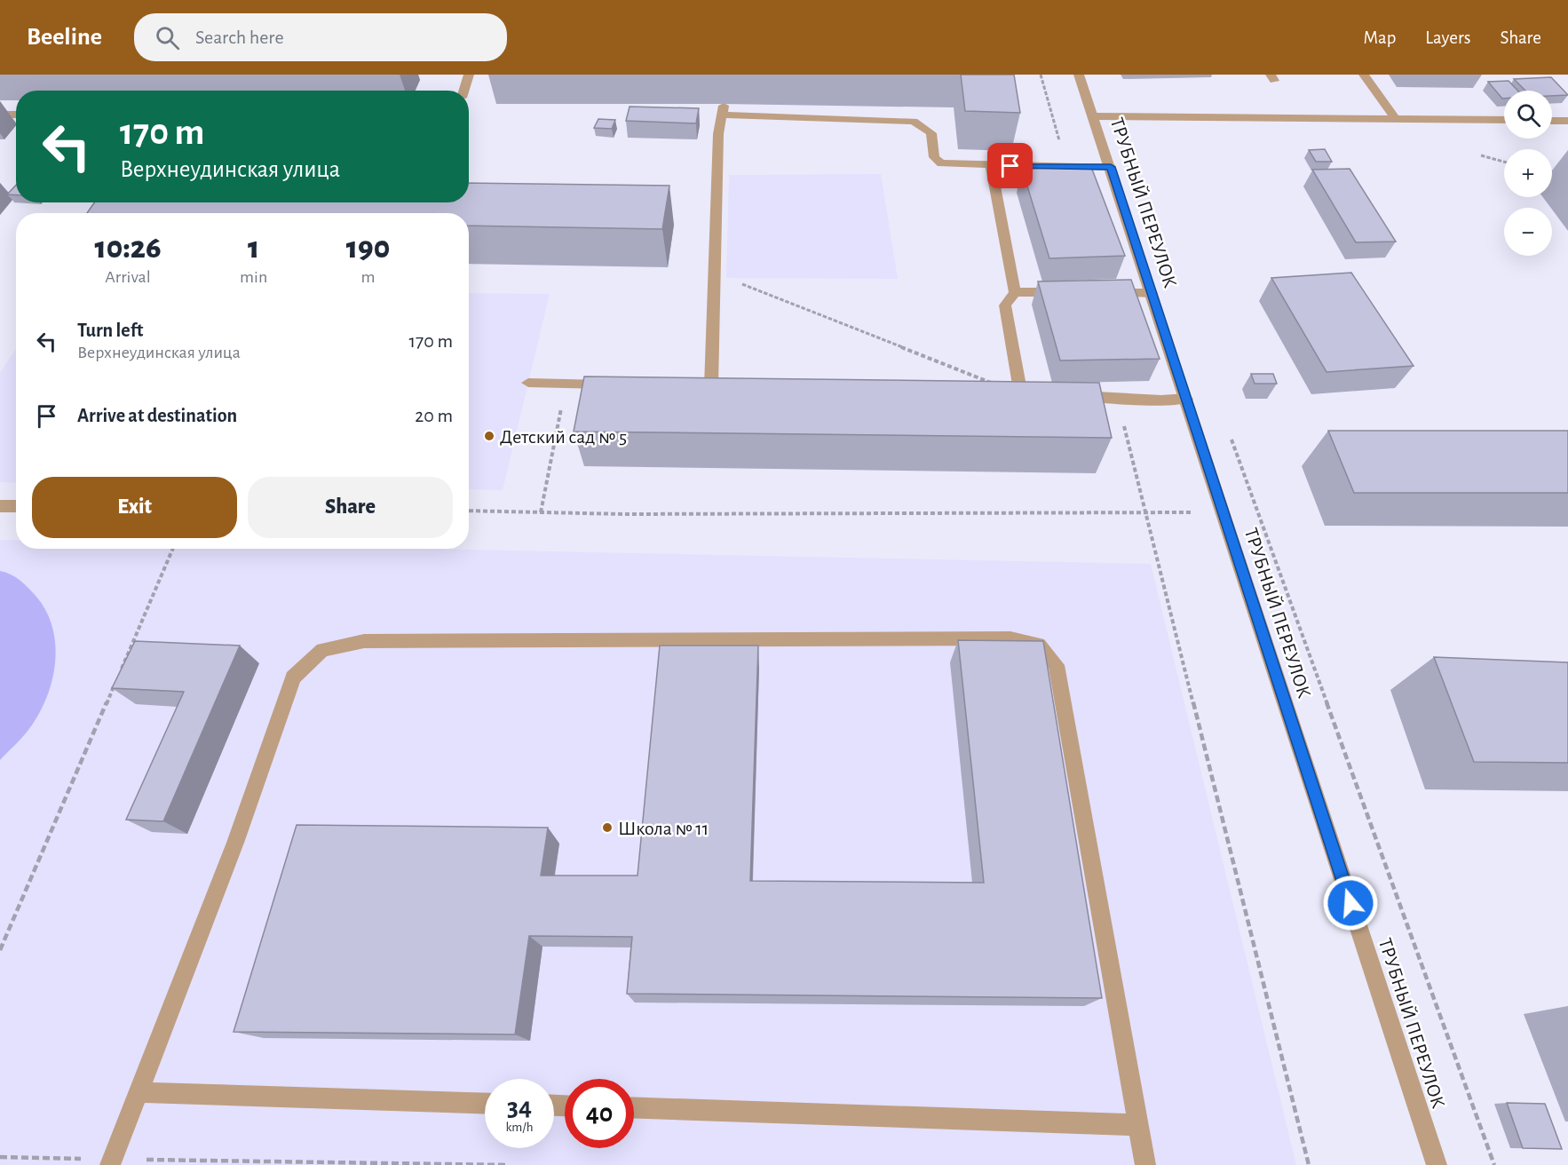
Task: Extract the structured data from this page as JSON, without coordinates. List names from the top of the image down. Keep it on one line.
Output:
{"streets":{"street":["ТРУБНЫЙ ПЕРЕУЛОК"]},"places":["Детский сад № 5","Школа № 11"],"page":{"header":"Beeline","search":"Search here","nav":["Map","Layers","Share"],"map_buttons":["+","−"],"turn":["170 m","Верхнеудинская улица"],"eta":["10:26","Arrival","1","min","190","m"],"list":[{"name":"Turn left","note":"Верхнеудинская улица","value":"170 m"},{"name":"Arrive at destination","value":"20 m"}],"buttons":["Exit","Share"],"speed":"34 km/h","limit":"40"}}
